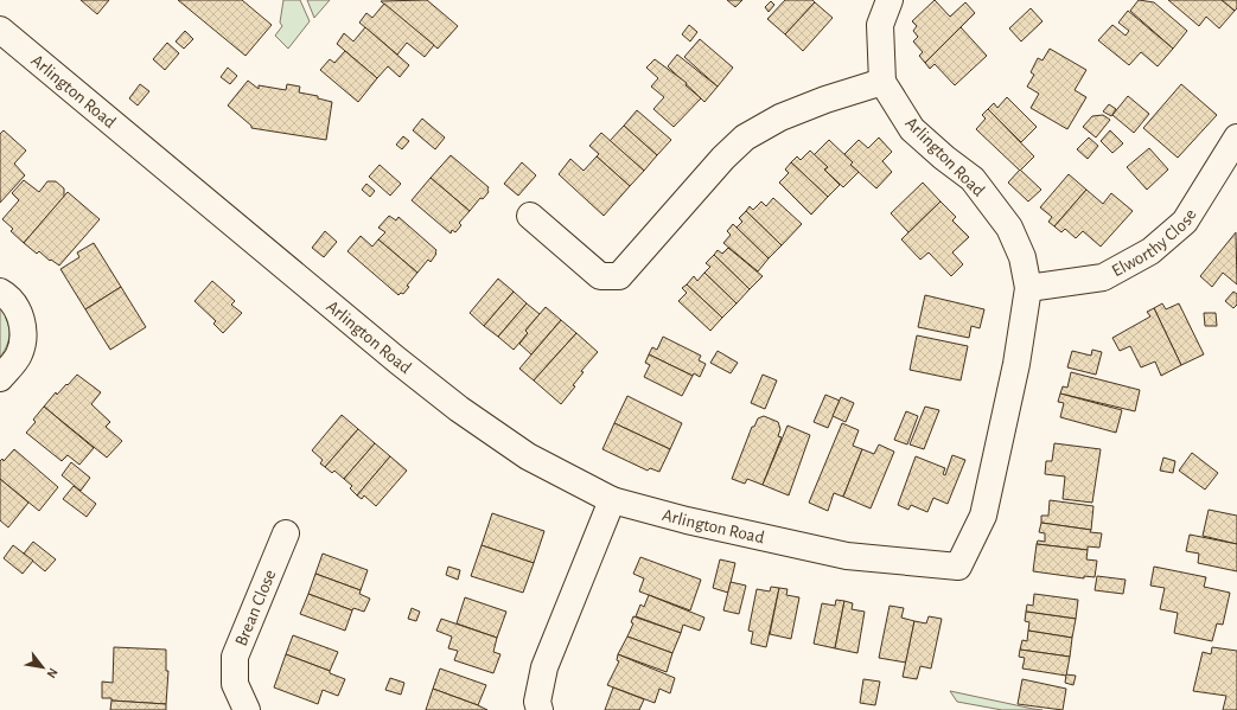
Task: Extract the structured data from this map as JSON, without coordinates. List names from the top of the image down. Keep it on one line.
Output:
{"streets":{"street":["Arlington Road","Elworthy Close","Brean Close"]},"crossings":[["Arlington Road","Elworthy Close"]],"north":"bottom right"}
